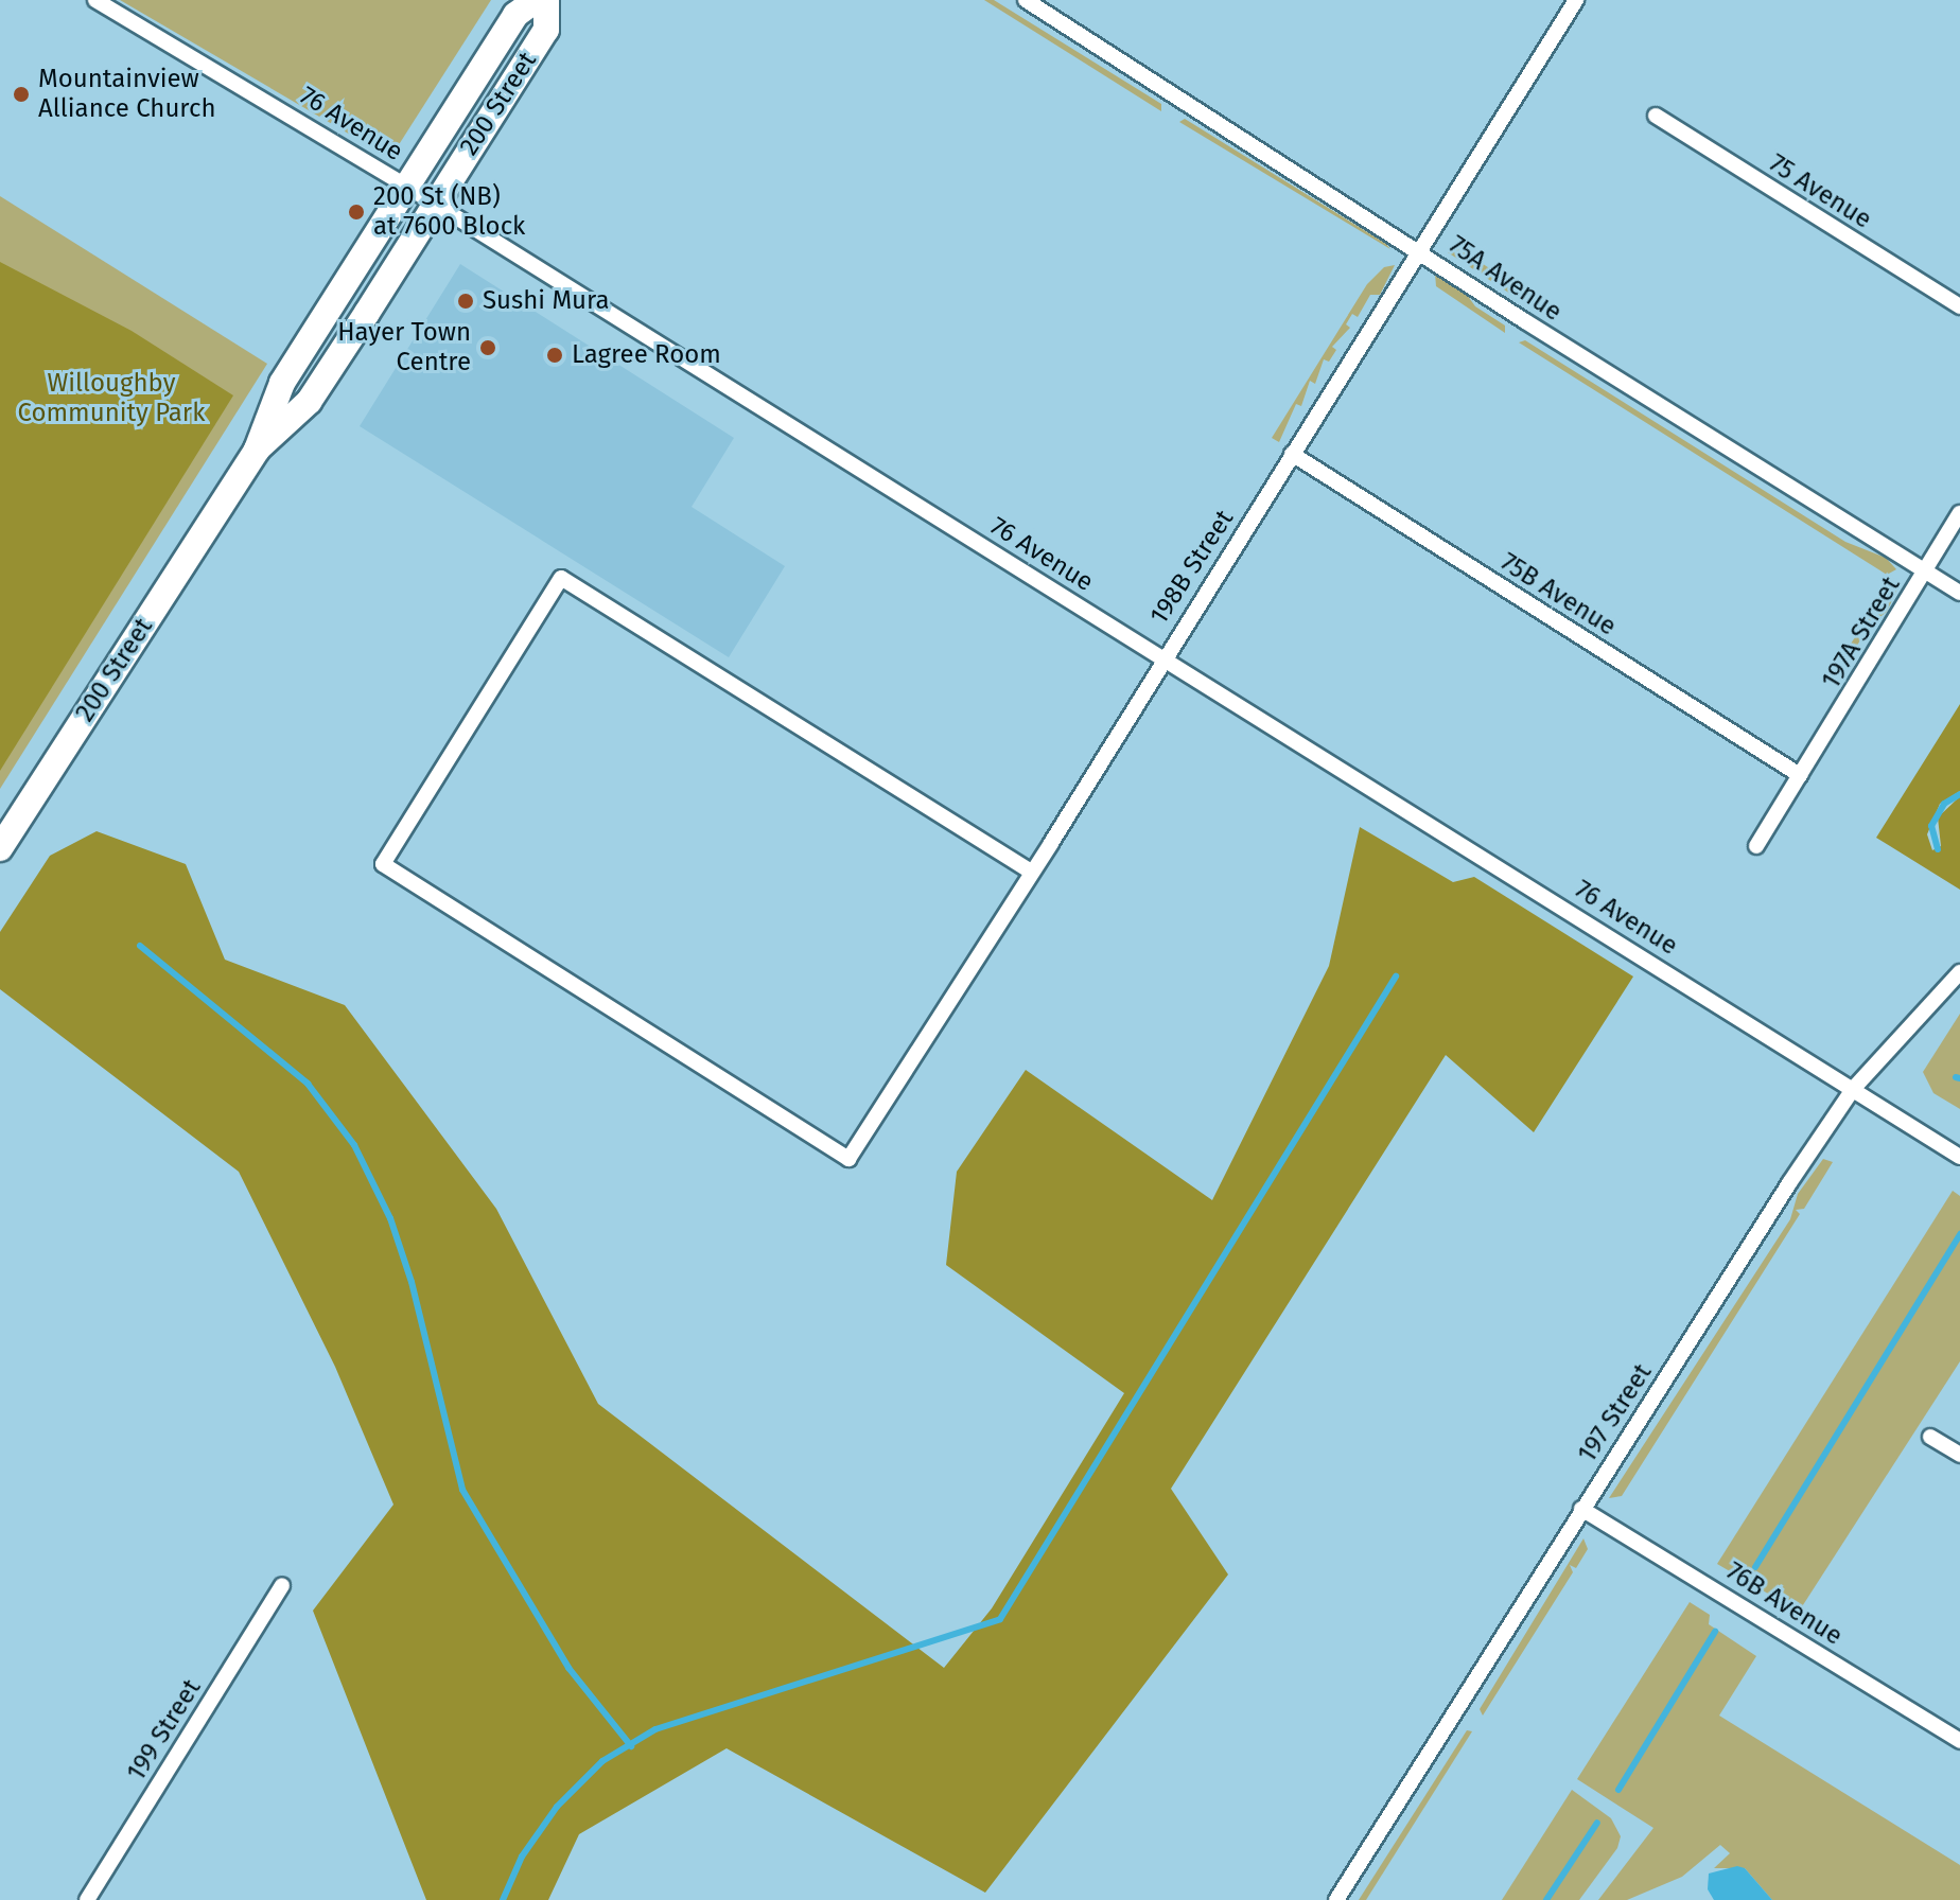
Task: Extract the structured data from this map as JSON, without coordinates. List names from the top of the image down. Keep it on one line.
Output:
{"streets":{"main road":["200 Street"],"street":["76 Avenue","75 Avenue","75A Avenue","198B Street","75B Avenue","197A Street","197 Street","76B Avenue","199 Street"]},"crossings":[["200 Street","76 Avenue"],["76 Avenue","198B Street"],["76 Avenue","197 Street"],["75A Avenue","198B Street"],["75A Avenue","197A Street"],["198B Street","75B Avenue"],["75B Avenue","197A Street"],["197 Street","76B Avenue"]],"parks":["Willoughby Community Park"],"places":["Mountainview Alliance Church","200 St (NB) at 7600 Block","Sushi Mura","Hayer Town Centre","Lagree Room"]}
